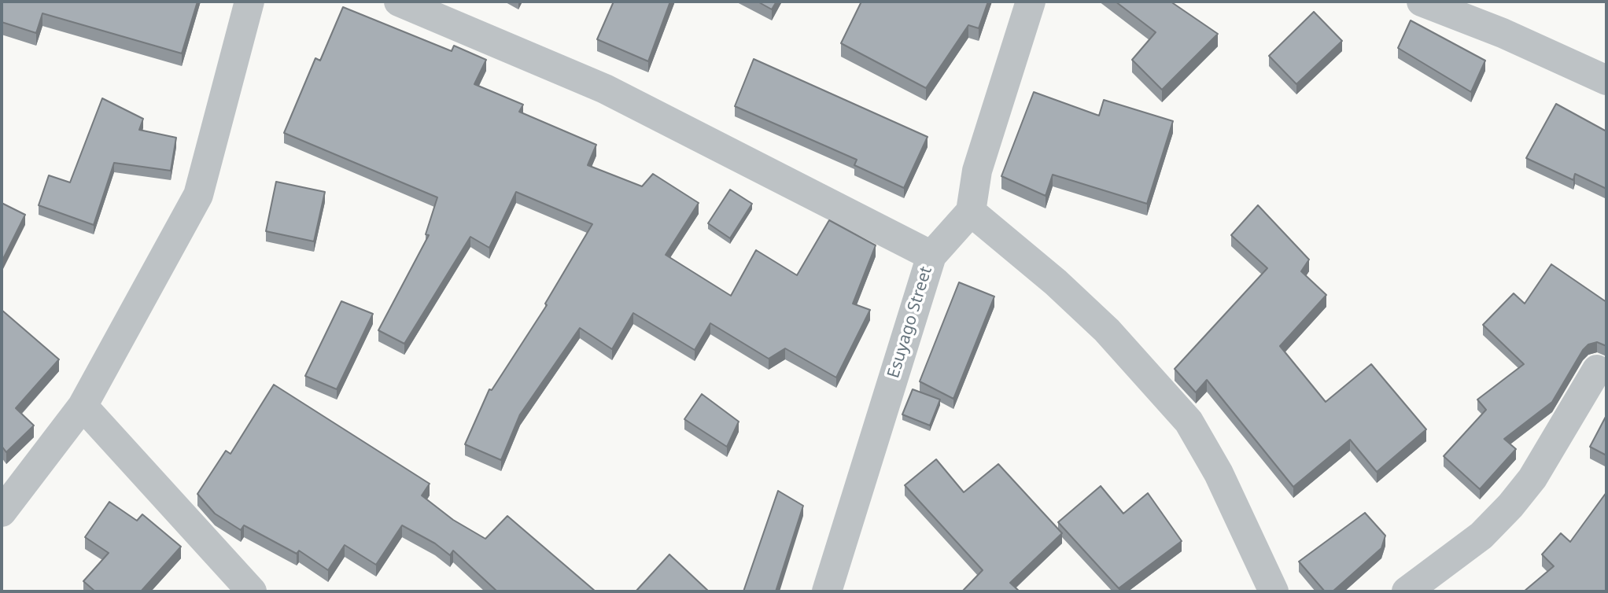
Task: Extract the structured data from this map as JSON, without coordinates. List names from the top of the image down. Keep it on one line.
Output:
{"streets":{"street":["Esuyago Street"]}}
